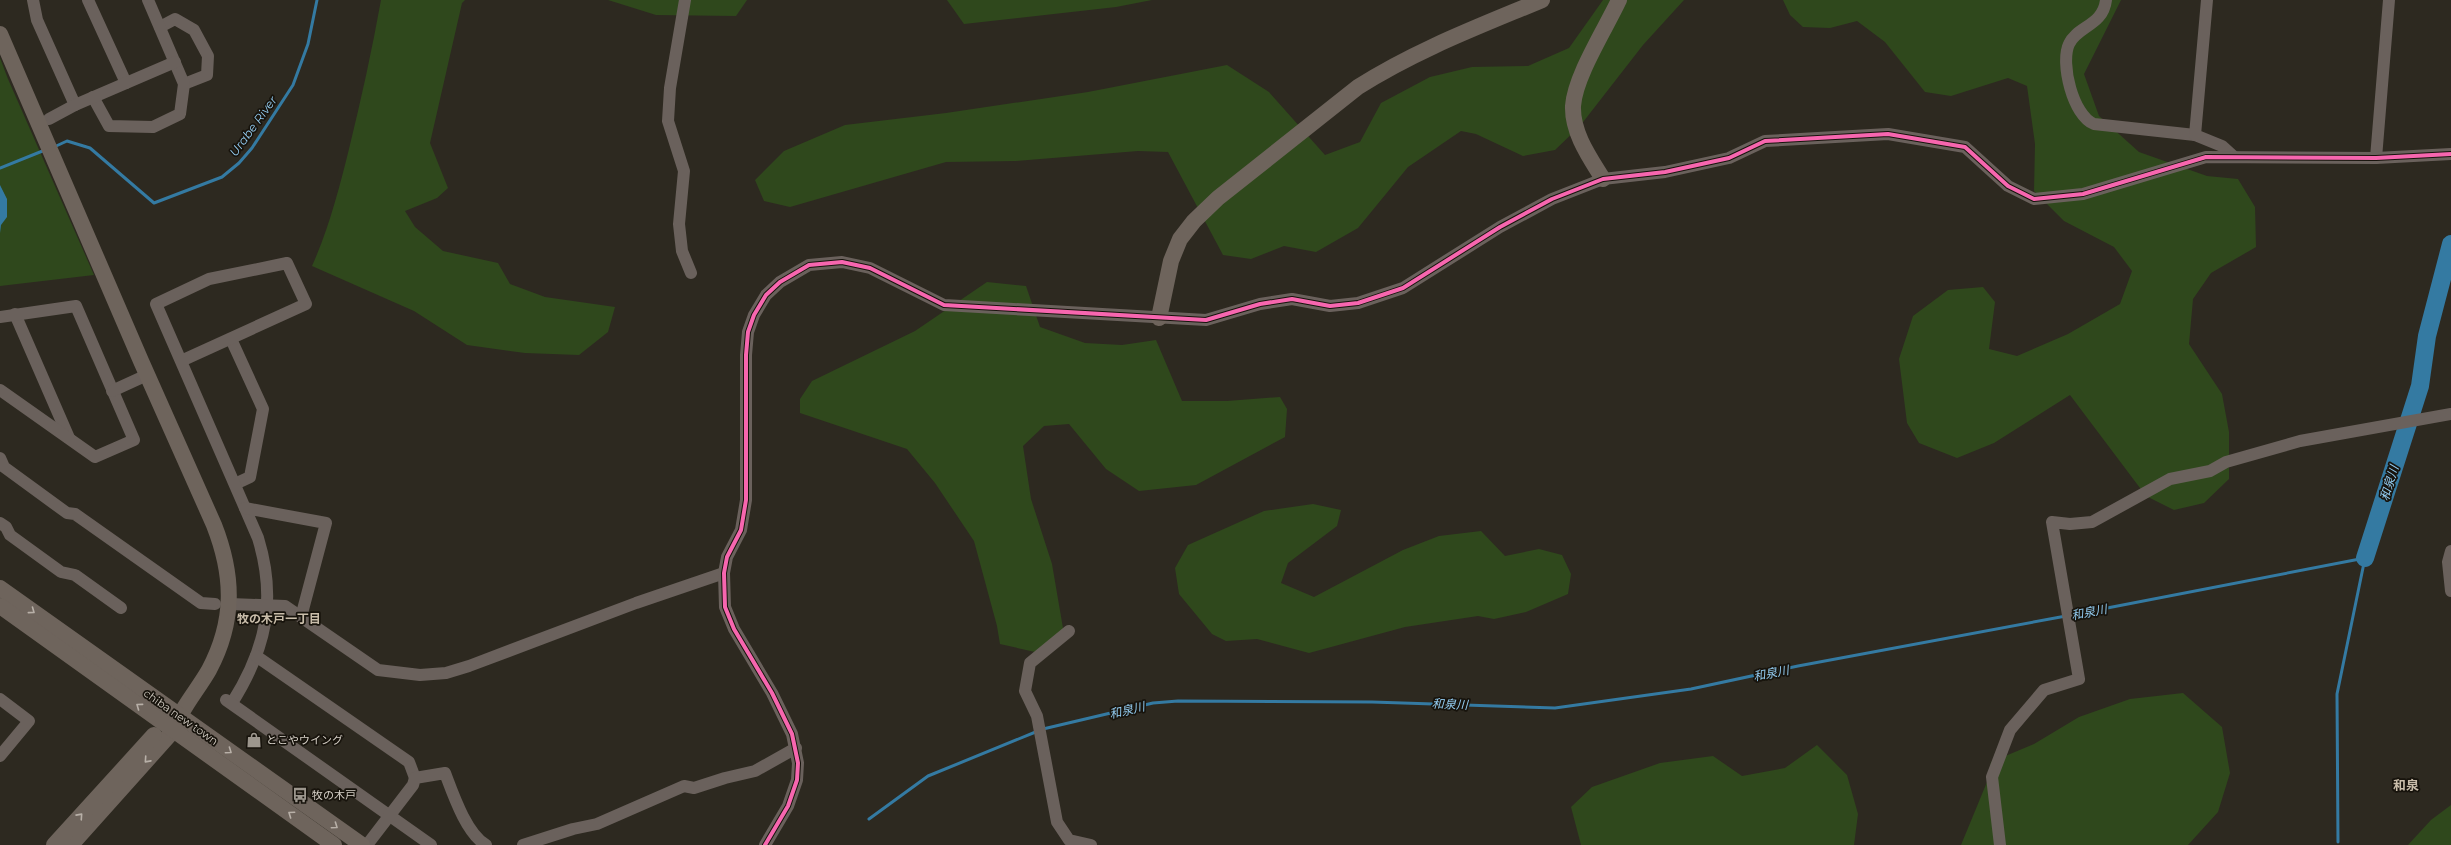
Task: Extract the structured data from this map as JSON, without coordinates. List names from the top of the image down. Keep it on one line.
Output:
{"streets":{"street":["chiba new town"]},"districts":["牧の木戸一丁目","和泉"],"water":["Urabe River","和泉川"],"places":{"shop":["とこやウイング"],"bus stop":["牧の木戸"]}}
